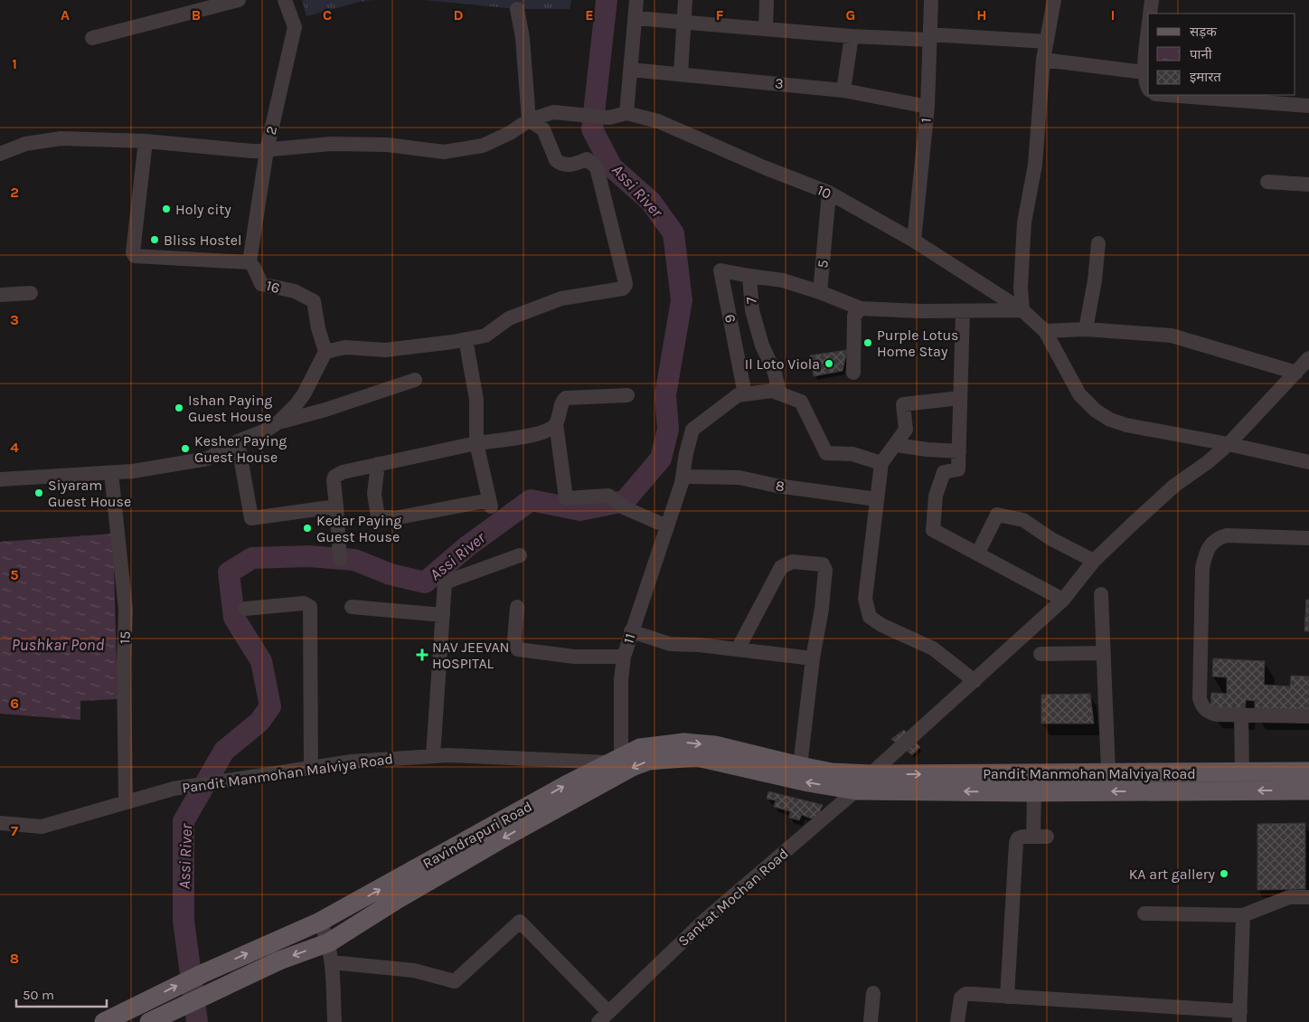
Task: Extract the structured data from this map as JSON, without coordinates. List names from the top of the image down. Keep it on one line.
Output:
{"streets":{"main road":["Pandit Manmohan Malviya Road","Ravindrapuri Road"],"street":["3","1","2","10","5","16","7","6","8","15","11","Sankat Mochan Road"]},"crossings":[["3","1"],["1","10"],["2","10"],["2","16"],["10","5"],["10","Sankat Mochan Road"],["5","7"],["7","6"],["7","11"],["6","11"],["8","11"],["15","Pandit Manmohan Malviya Road"],["11","Pandit Manmohan Malviya Road"],["11","Ravindrapuri Road"],["Pandit Manmohan Malviya Road","Ravindrapuri Road"],["Pandit Manmohan Malviya Road","Sankat Mochan Road"],["Ravindrapuri Road","Sankat Mochan Road"]],"water":["Assi River","Pushkar Pond"],"places":{"other":["Holy city","Bliss Hostel","Purple Lotus Home Stay","Il Loto Viola","Ishan Paying Guest House","Kesher Paying Guest House","Siyaram Guest House","Kedar Paying Guest House","KA art gallery"],"health":["NAV JEEVAN HOSPITAL"]},"legend":["सड़क","पानी","इमारत"],"scale_bar":"50 m","grid":{"columns":["A","B","C","D","E","F","G","H","I"],"rows":["1","2","3","4","5","6","7","8"]}}
